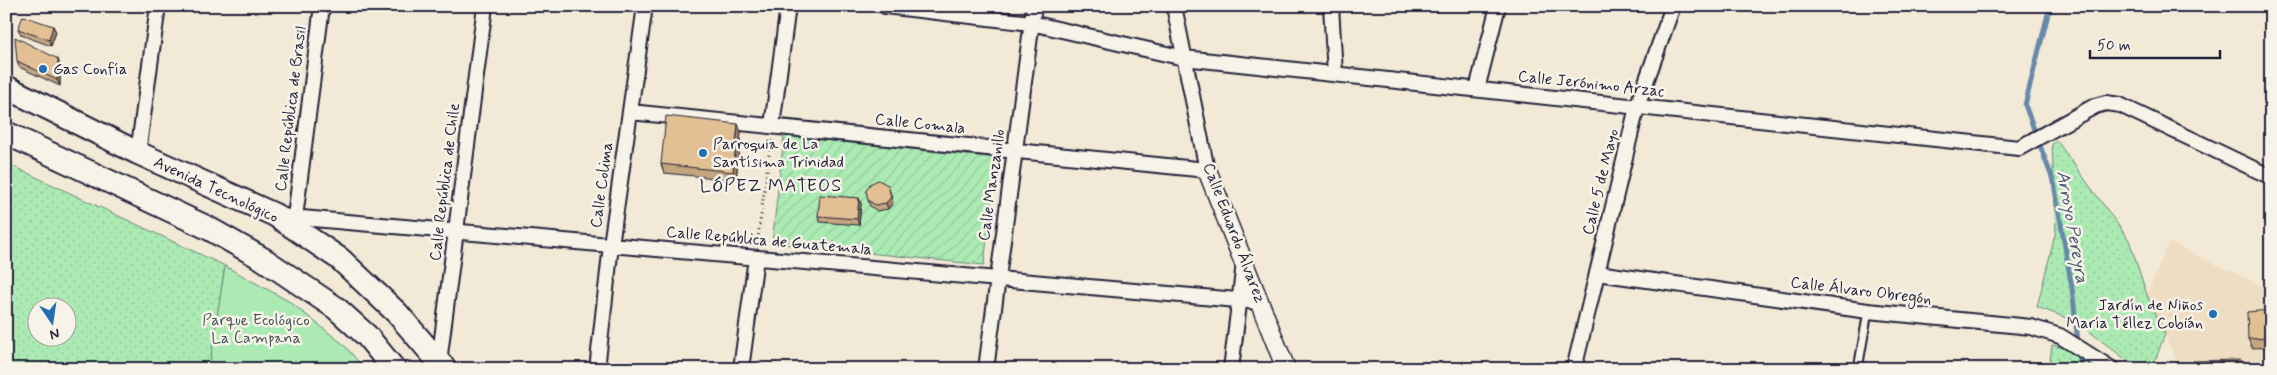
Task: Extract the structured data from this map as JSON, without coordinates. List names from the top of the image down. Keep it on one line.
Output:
{"streets":{"main road":["Avenida Tecnológico"],"street":["Calle Jerónimo Arzac","Calle República de Brasil","Calle Comala","Calle República de Chile","Calle 5 de Mayo","Calle Colima","Calle Manzanillo","Calle Eduardo Álvarez","Calle República de Guatemala","Calle Álvaro Obregón"]},"crossings":[["Calle Jerónimo Arzac","Calle 5 de Mayo"],["Calle Jerónimo Arzac","Calle Manzanillo"],["Calle Jerónimo Arzac","Calle Eduardo Álvarez"],["Calle República de Brasil","Avenida Tecnológico"],["Calle República de Brasil","Calle República de Guatemala"],["Calle Comala","Calle Colima"],["Calle Comala","Calle Manzanillo"],["Calle Comala","Calle Eduardo Álvarez"],["Calle República de Chile","Avenida Tecnológico"],["Calle República de Chile","Calle República de Guatemala"],["Calle 5 de Mayo","Calle Álvaro Obregón"],["Calle Colima","Calle República de Guatemala"],["Calle Manzanillo","Calle República de Guatemala"],["Avenida Tecnológico","Calle República de Guatemala"],["Calle Eduardo Álvarez","Calle República de Guatemala"]],"districts":["LÓPEZ MATEOS"],"water":["Arroyo Pereyra"],"parks":["Parque Ecológico La Campana"],"places":["Gas Confía","Parroquia de La Santísima Trinidad","Jardín de Niños María Téllez Cobián"],"scale_bar":"50 m","north":"bottom"}
